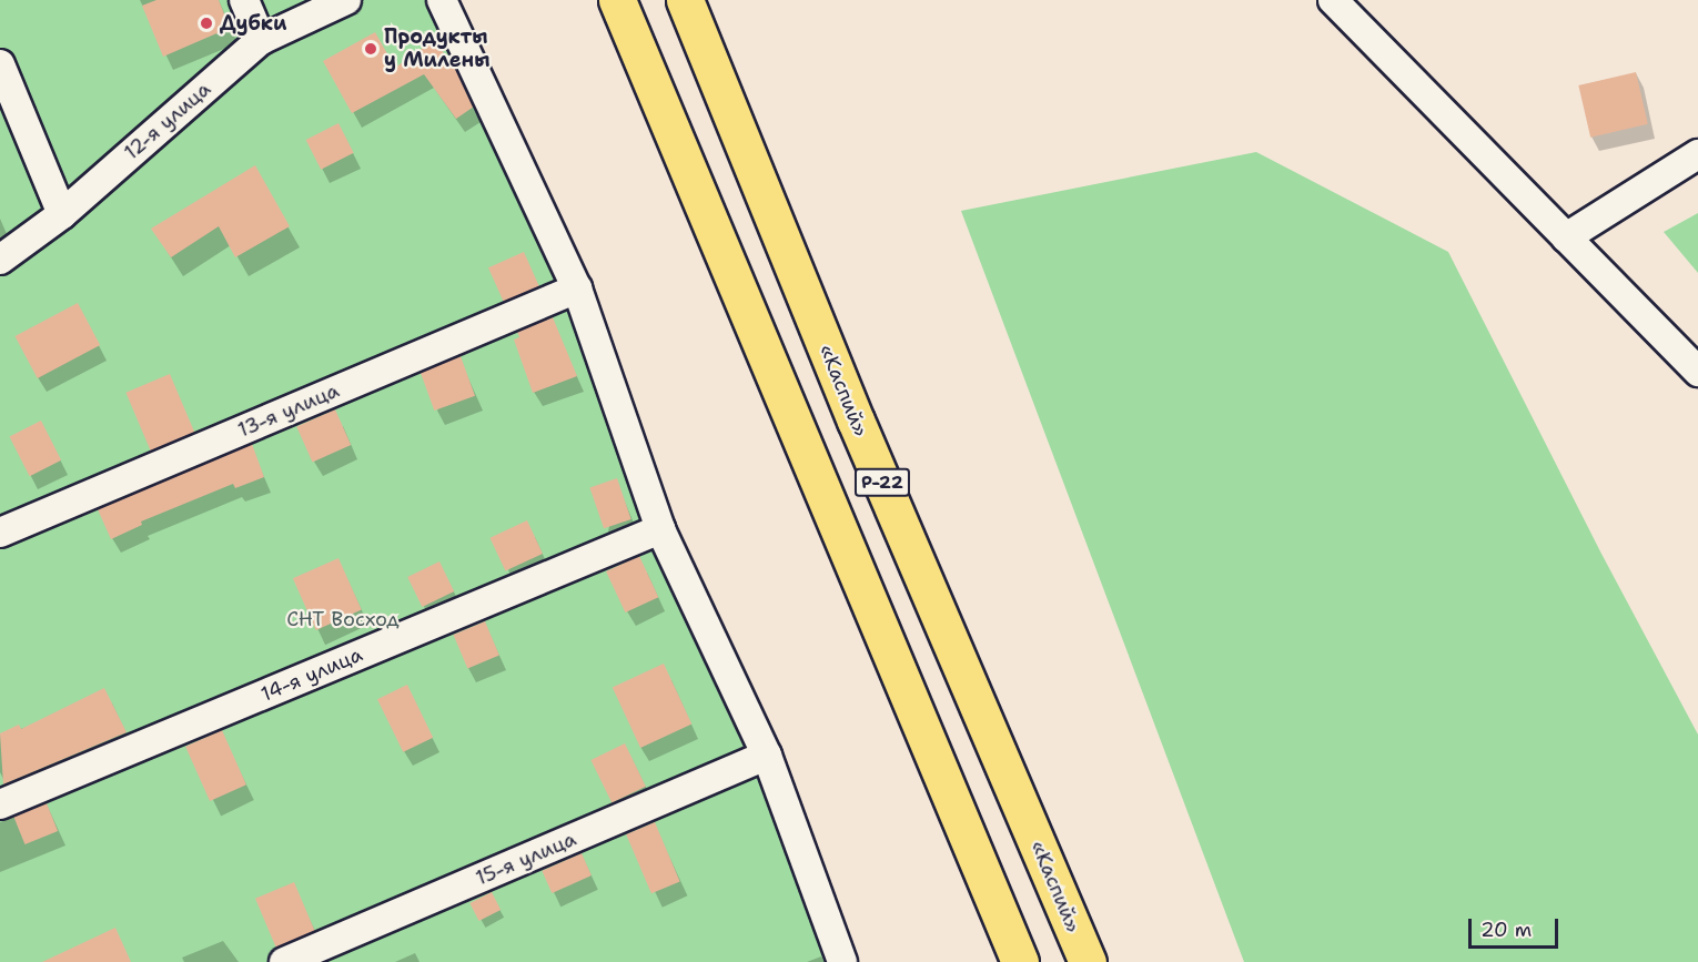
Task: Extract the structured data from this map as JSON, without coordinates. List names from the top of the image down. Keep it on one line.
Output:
{"streets":{"highway":["«Каспий»","Р-22"],"street":["12-я улица","13-я улица","14-я улица","15-я улица"]},"parks":["СНТ Восход"],"places":["Дубки","Продукты у Милены"],"scale_bar":"20 m"}
